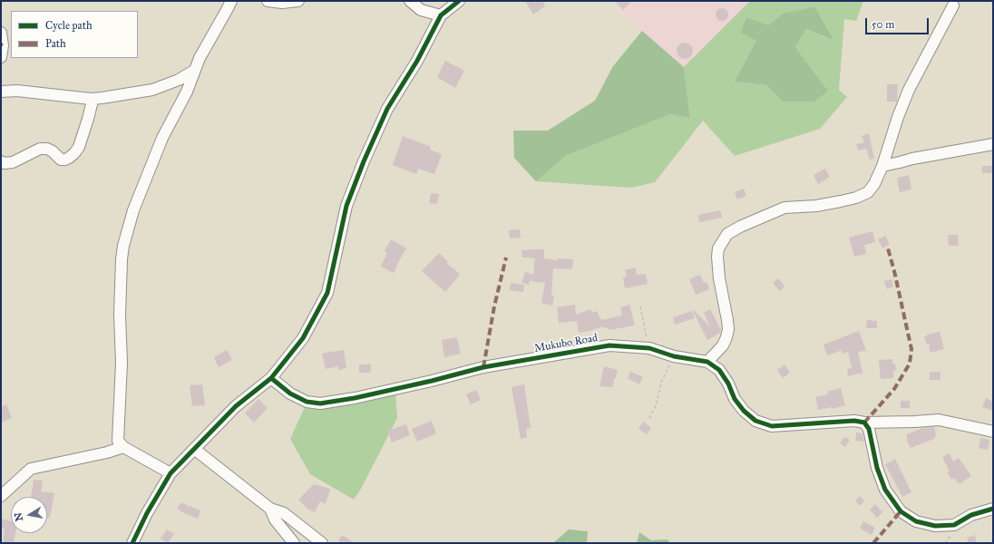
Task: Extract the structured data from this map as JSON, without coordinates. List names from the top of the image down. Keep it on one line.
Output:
{"streets":{"street":["Mukubo Road"]},"legend":["Cycle path","Path"],"scale_bar":"50 m","north":"left"}
